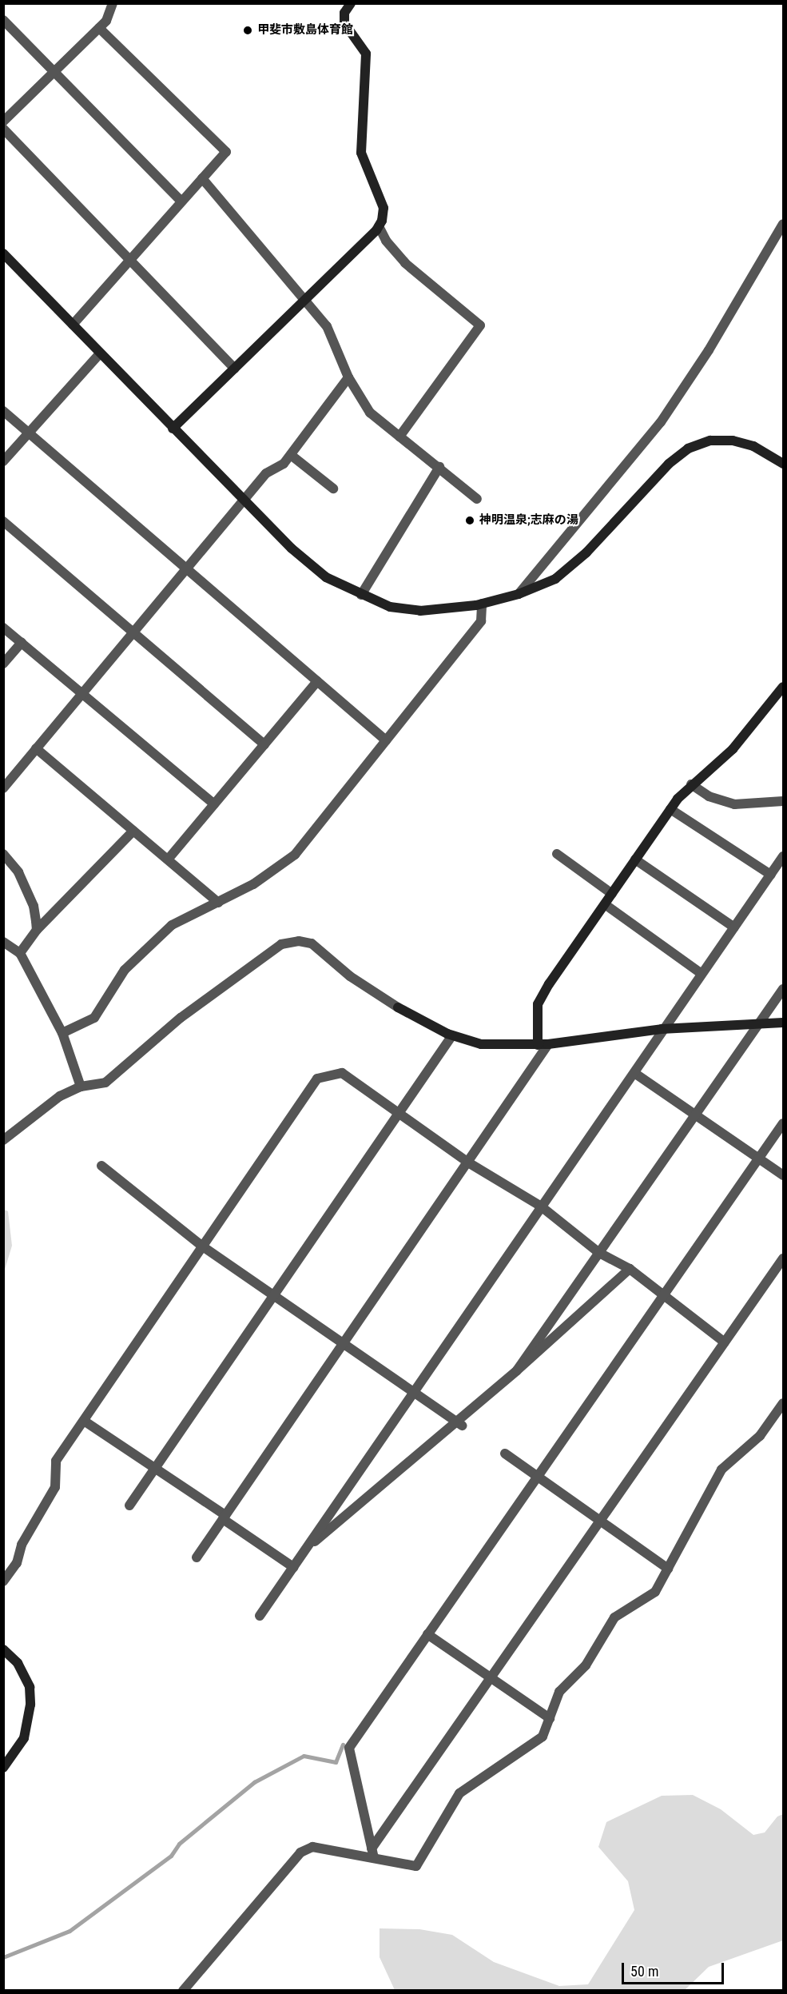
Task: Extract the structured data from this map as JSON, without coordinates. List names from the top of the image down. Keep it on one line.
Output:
{"places":["甲斐市敷島体育館","神明温泉;志麻の湯"],"scale_bar":"50 m"}
